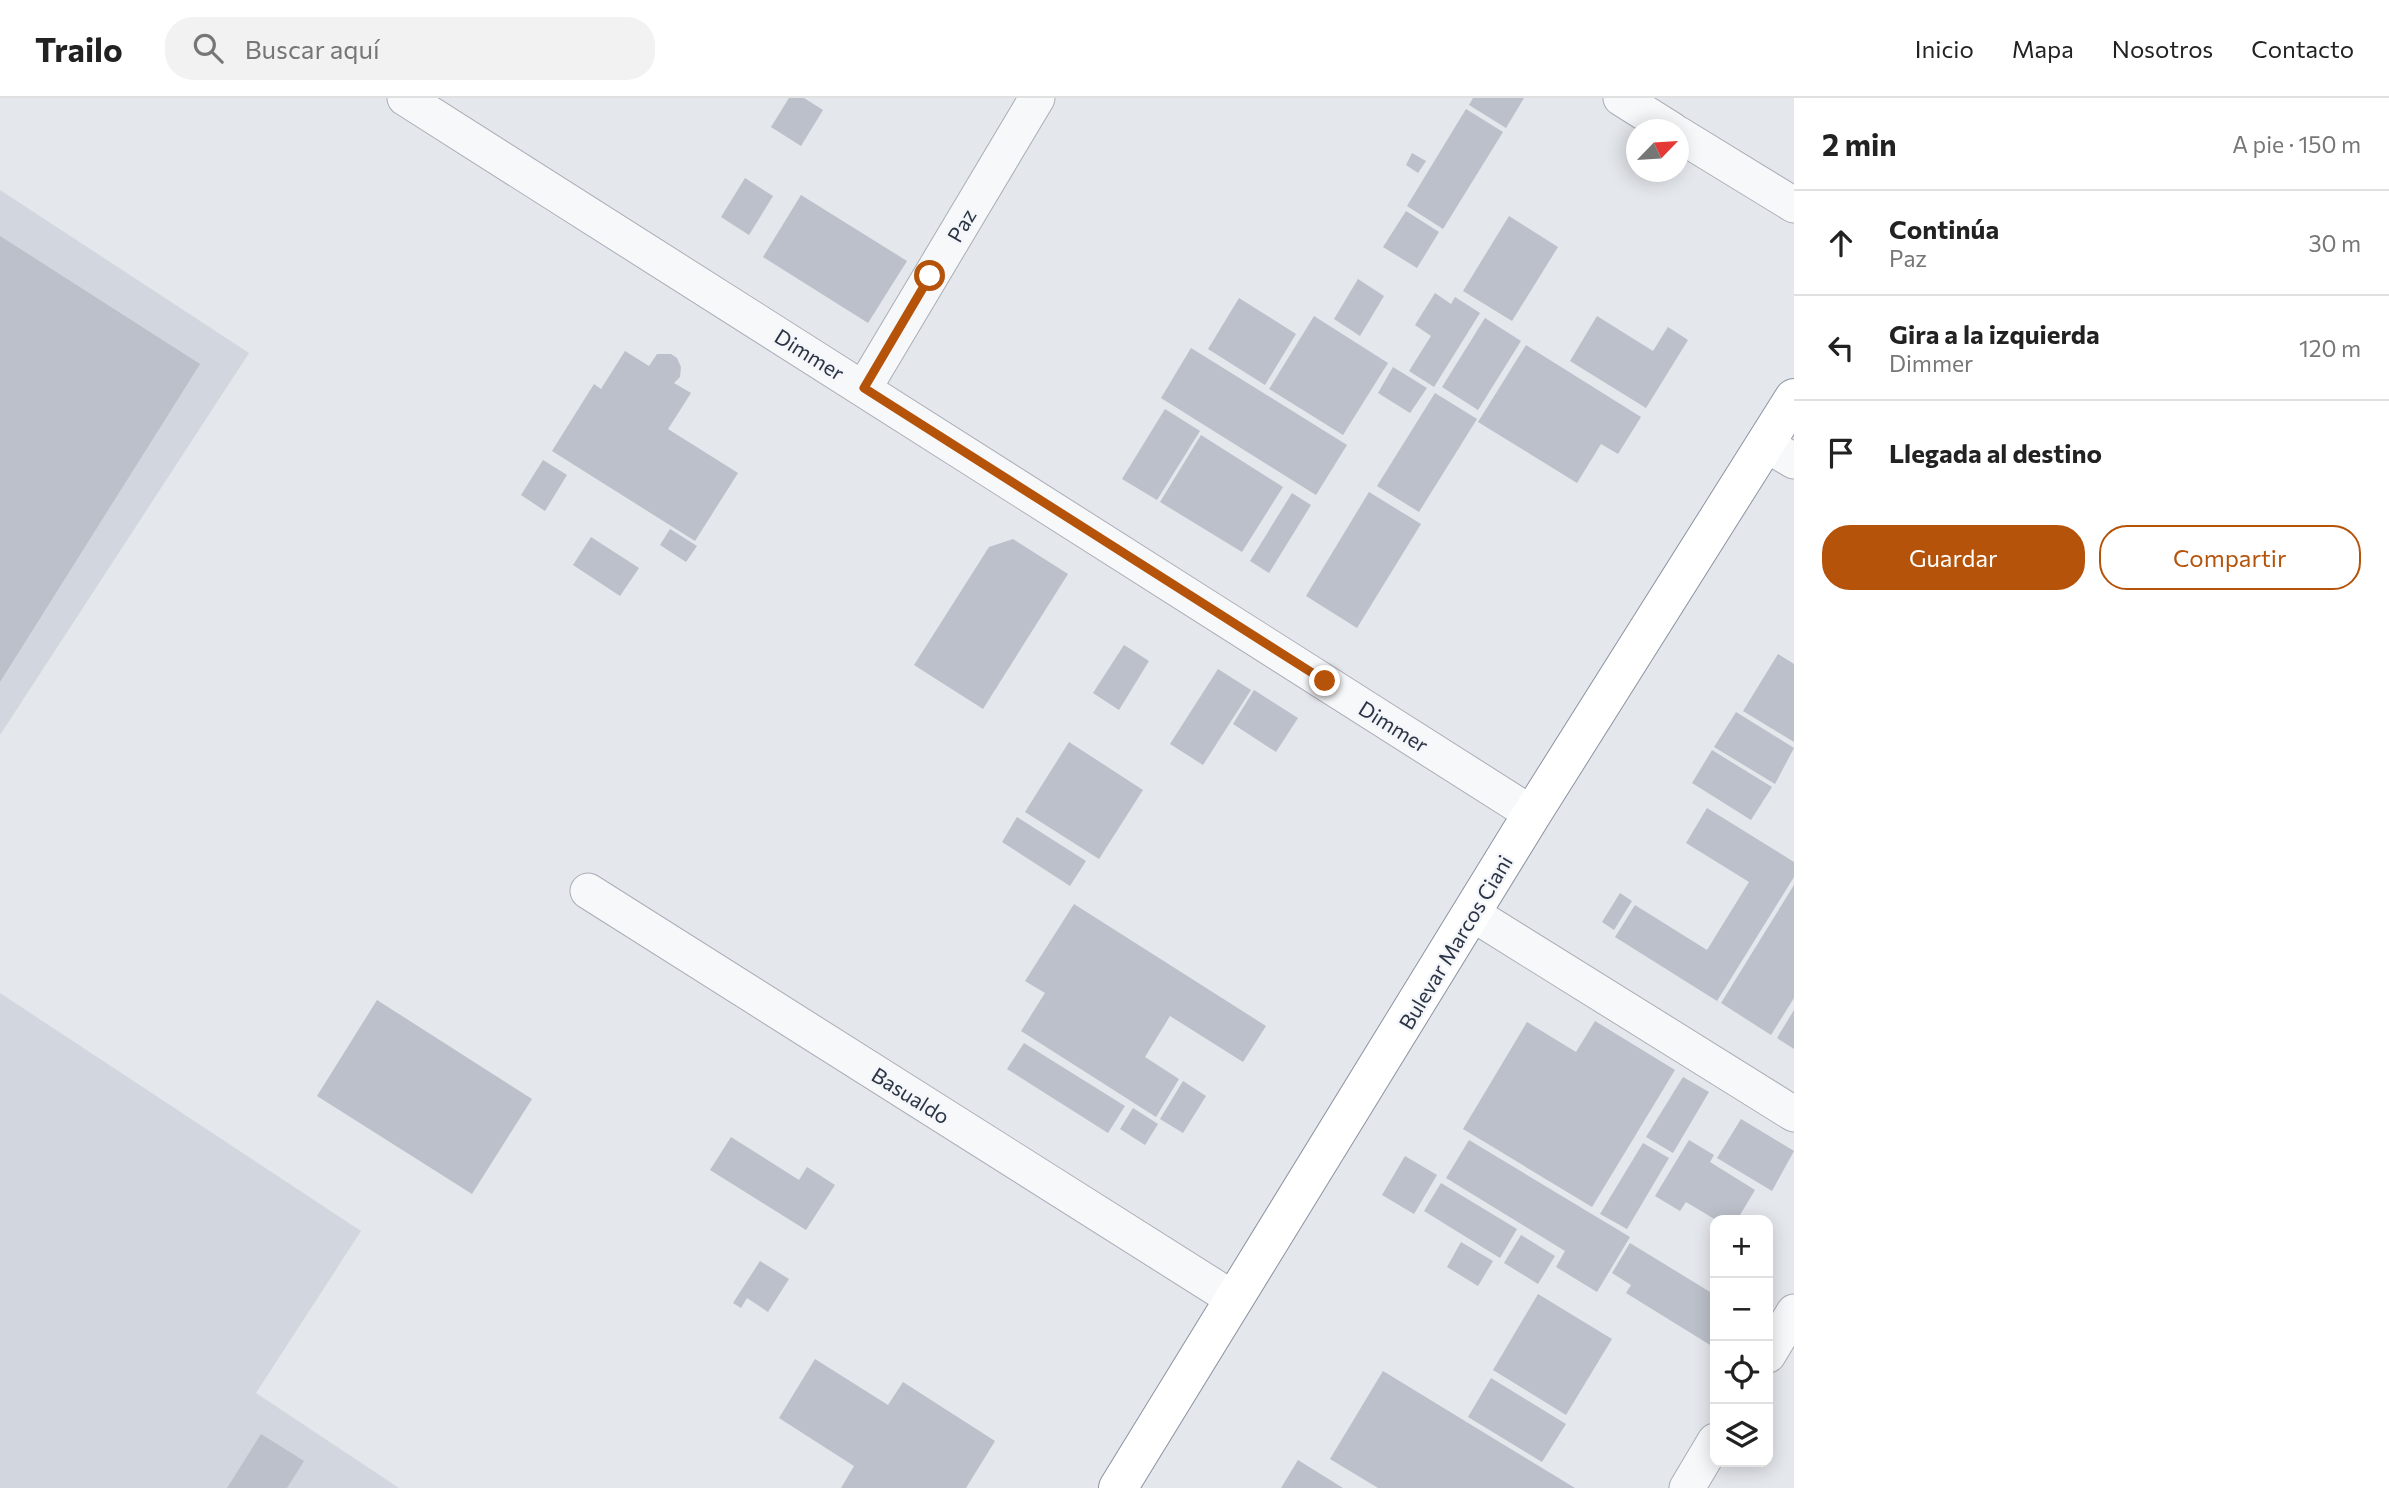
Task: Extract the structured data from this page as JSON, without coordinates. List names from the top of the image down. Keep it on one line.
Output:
{"streets":{"highway":["Bulevar Marcos Ciani"],"street":["Paz","Dimmer","Basualdo"]},"crossings":[["Paz","Dimmer"],["Dimmer","Bulevar Marcos Ciani"],["Bulevar Marcos Ciani","Basualdo"]],"north":"top right","page":{"header":"Trailo","search":"Buscar aquí","nav":["Inicio","Mapa","Nosotros","Contacto"],"heading":["2 min","A pie · 150 m"],"list":[["Continúa","Paz","30 m"],["Gira a la izquierda","Dimmer","120 m"],"Llegada al destino"],"buttons":["Guardar","Compartir"],"map_buttons":["+","−"]}}
